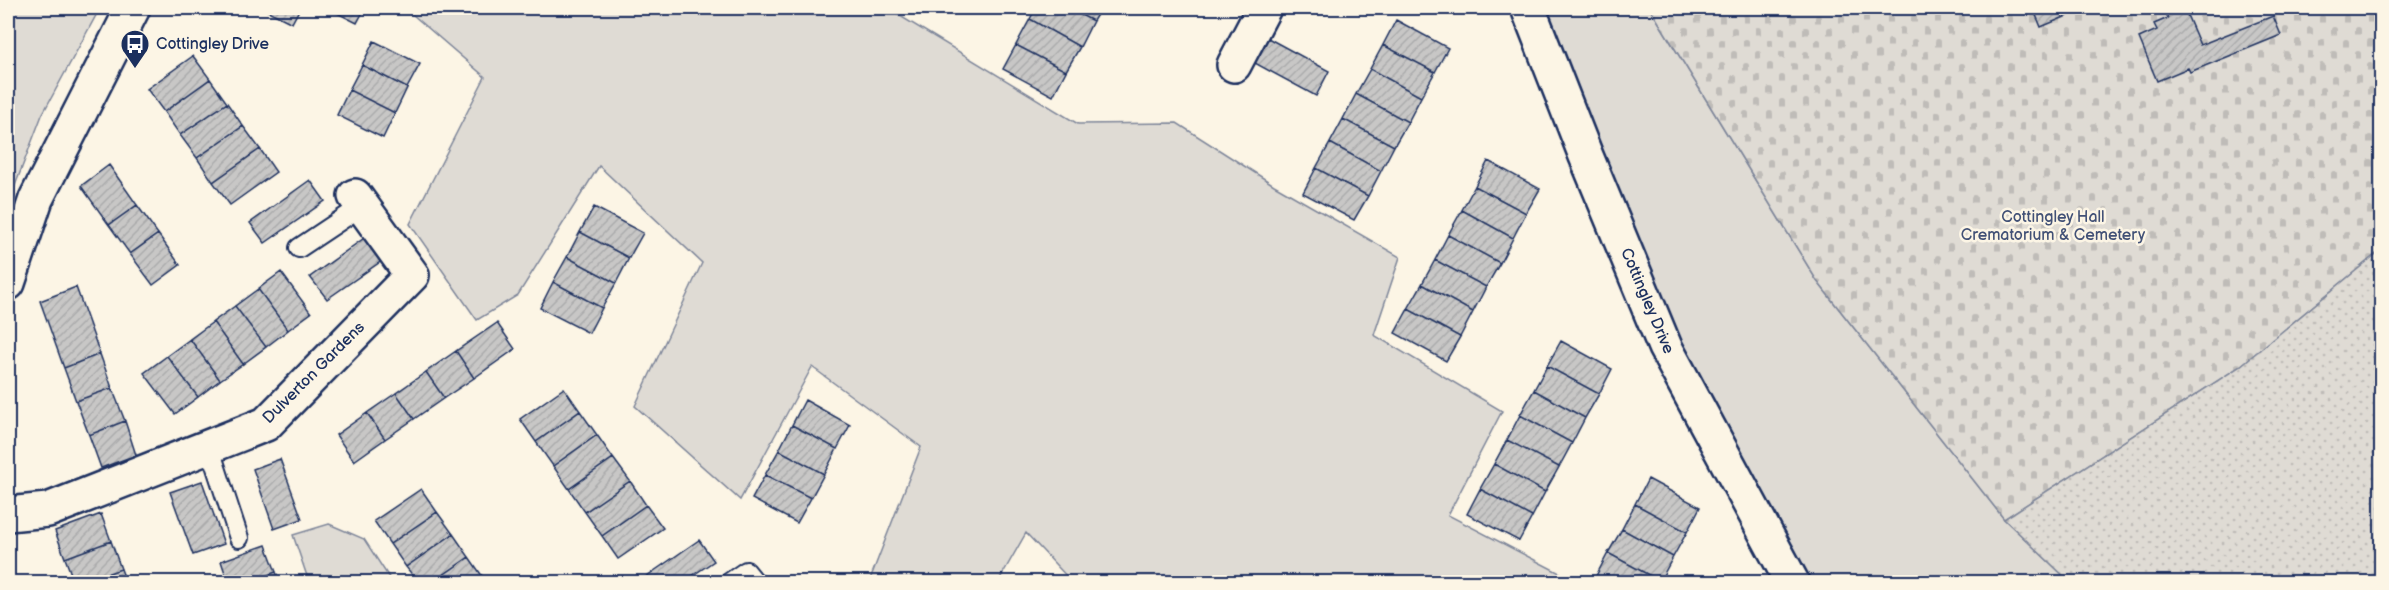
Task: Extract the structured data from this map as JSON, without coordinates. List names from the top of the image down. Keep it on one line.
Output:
{"streets":{"street":["Cottingley Drive","Dulverton Gardens"]},"parks":["Cottingley Hall Crematorium & Cemetery"],"places":{"bus stop":["Cottingley Drive"]}}
